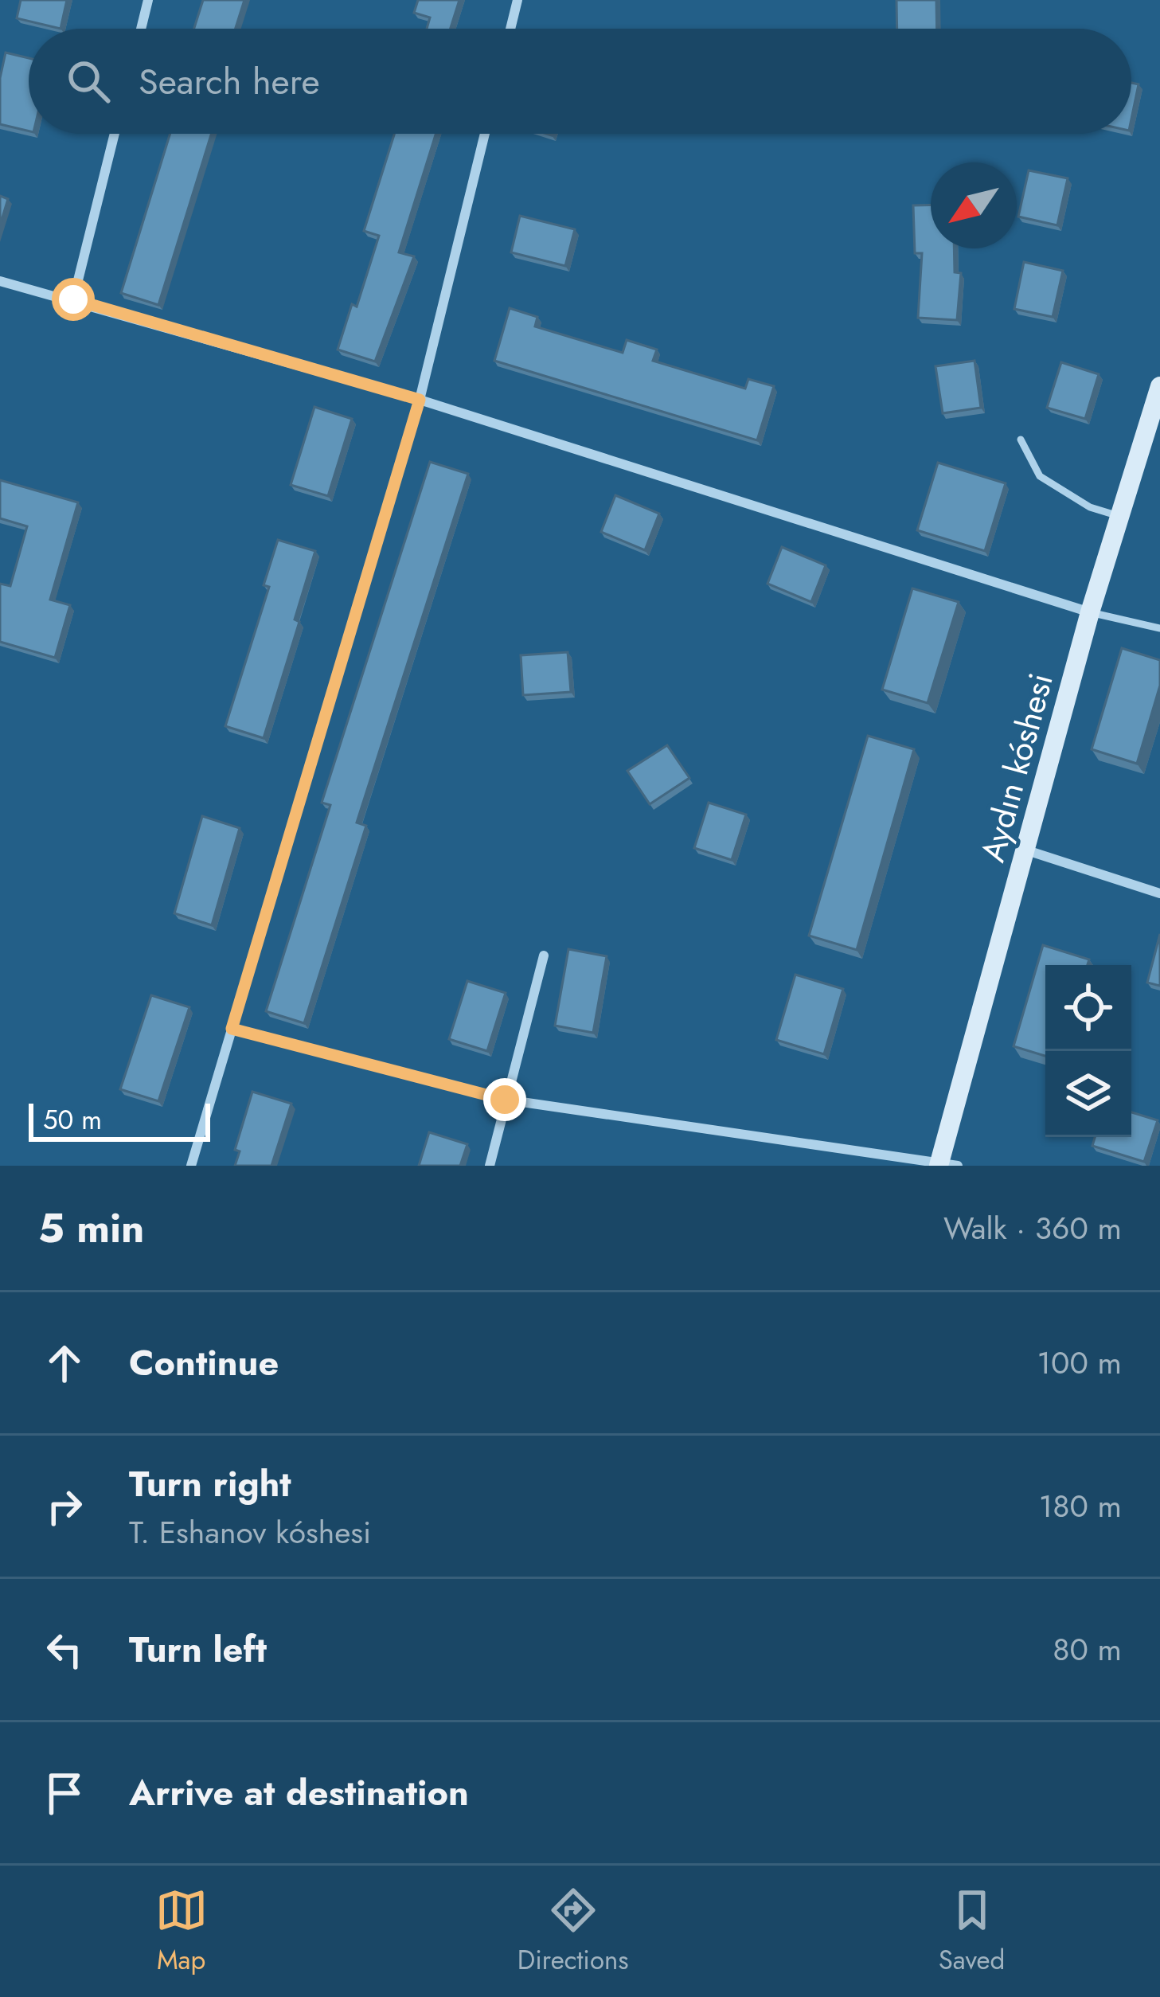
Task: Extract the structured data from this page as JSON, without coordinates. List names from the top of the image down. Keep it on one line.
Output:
{"streets":{"street":["Aydın kóshesi"]},"scale_bar":"50 m","north":"bottom left","page":{"search":"Search here","scale":"50 m","heading":["5 min","Walk · 360 m"],"list":[["Continue","100 m"],["Turn right","T. Eshanov kóshesi","180 m"],["Turn left","80 m"],"Arrive at destination"],"nav":["Map","Directions","Saved"]}}
